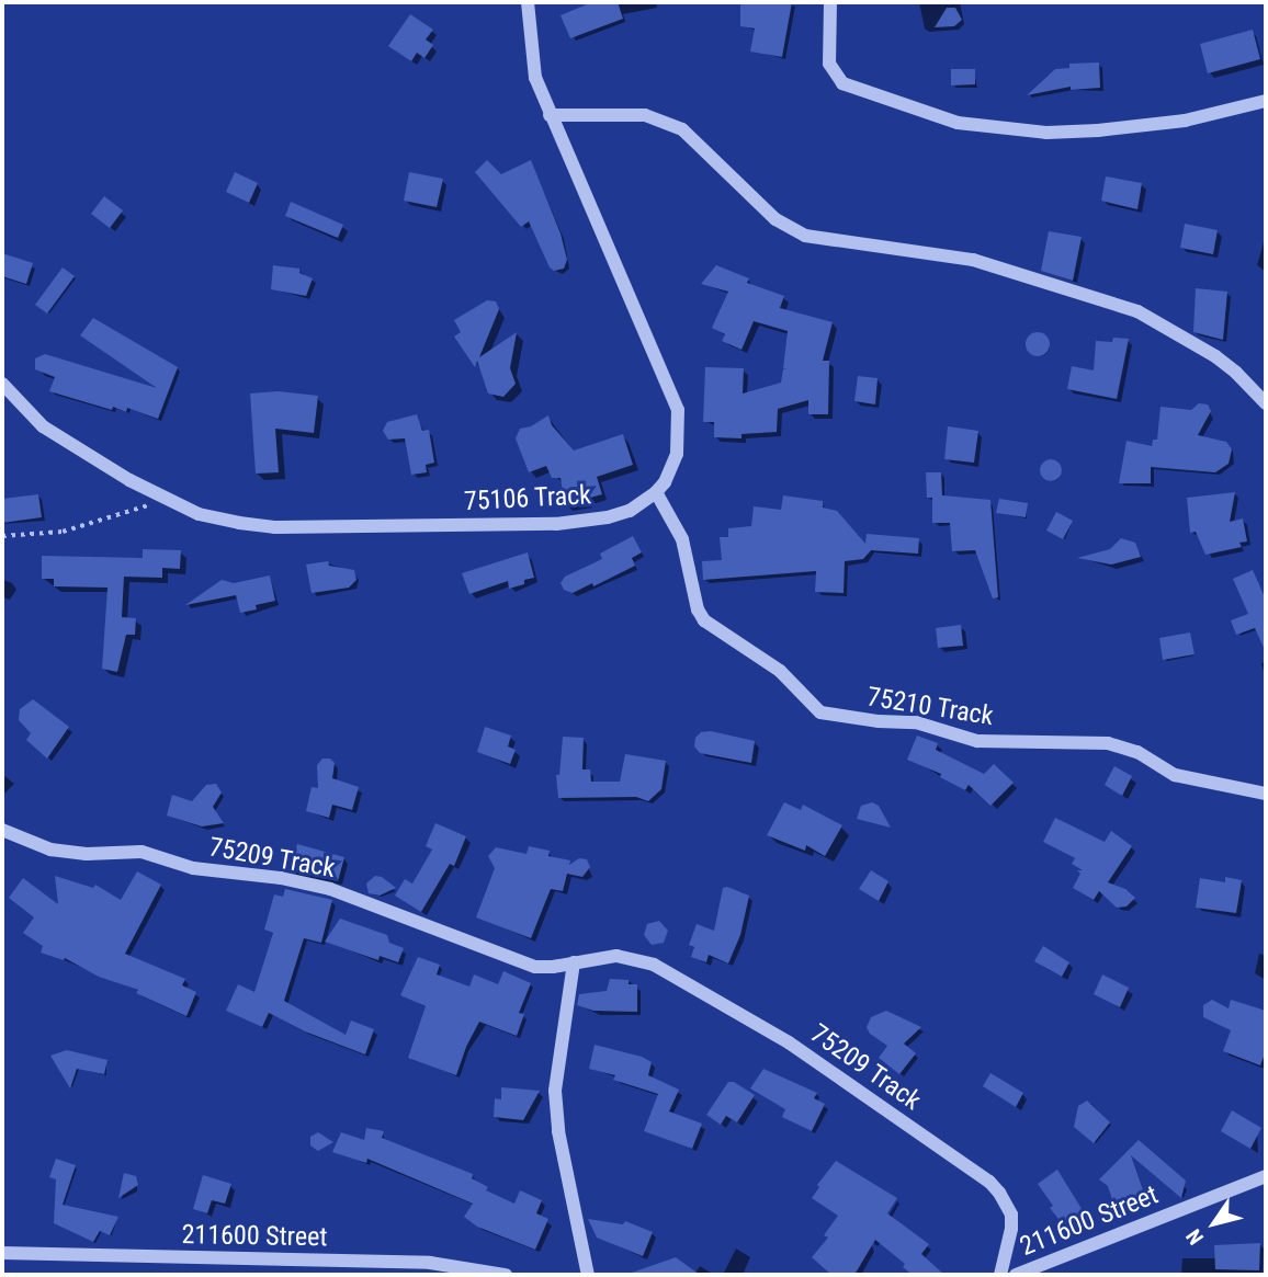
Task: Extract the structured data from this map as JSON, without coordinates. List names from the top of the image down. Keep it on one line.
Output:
{"streets":{"street":["75106 Track","75210 Track","75209 Track","211600 Street"]},"crossings":[["75106 Track","75210 Track"]],"north":"bottom left"}
